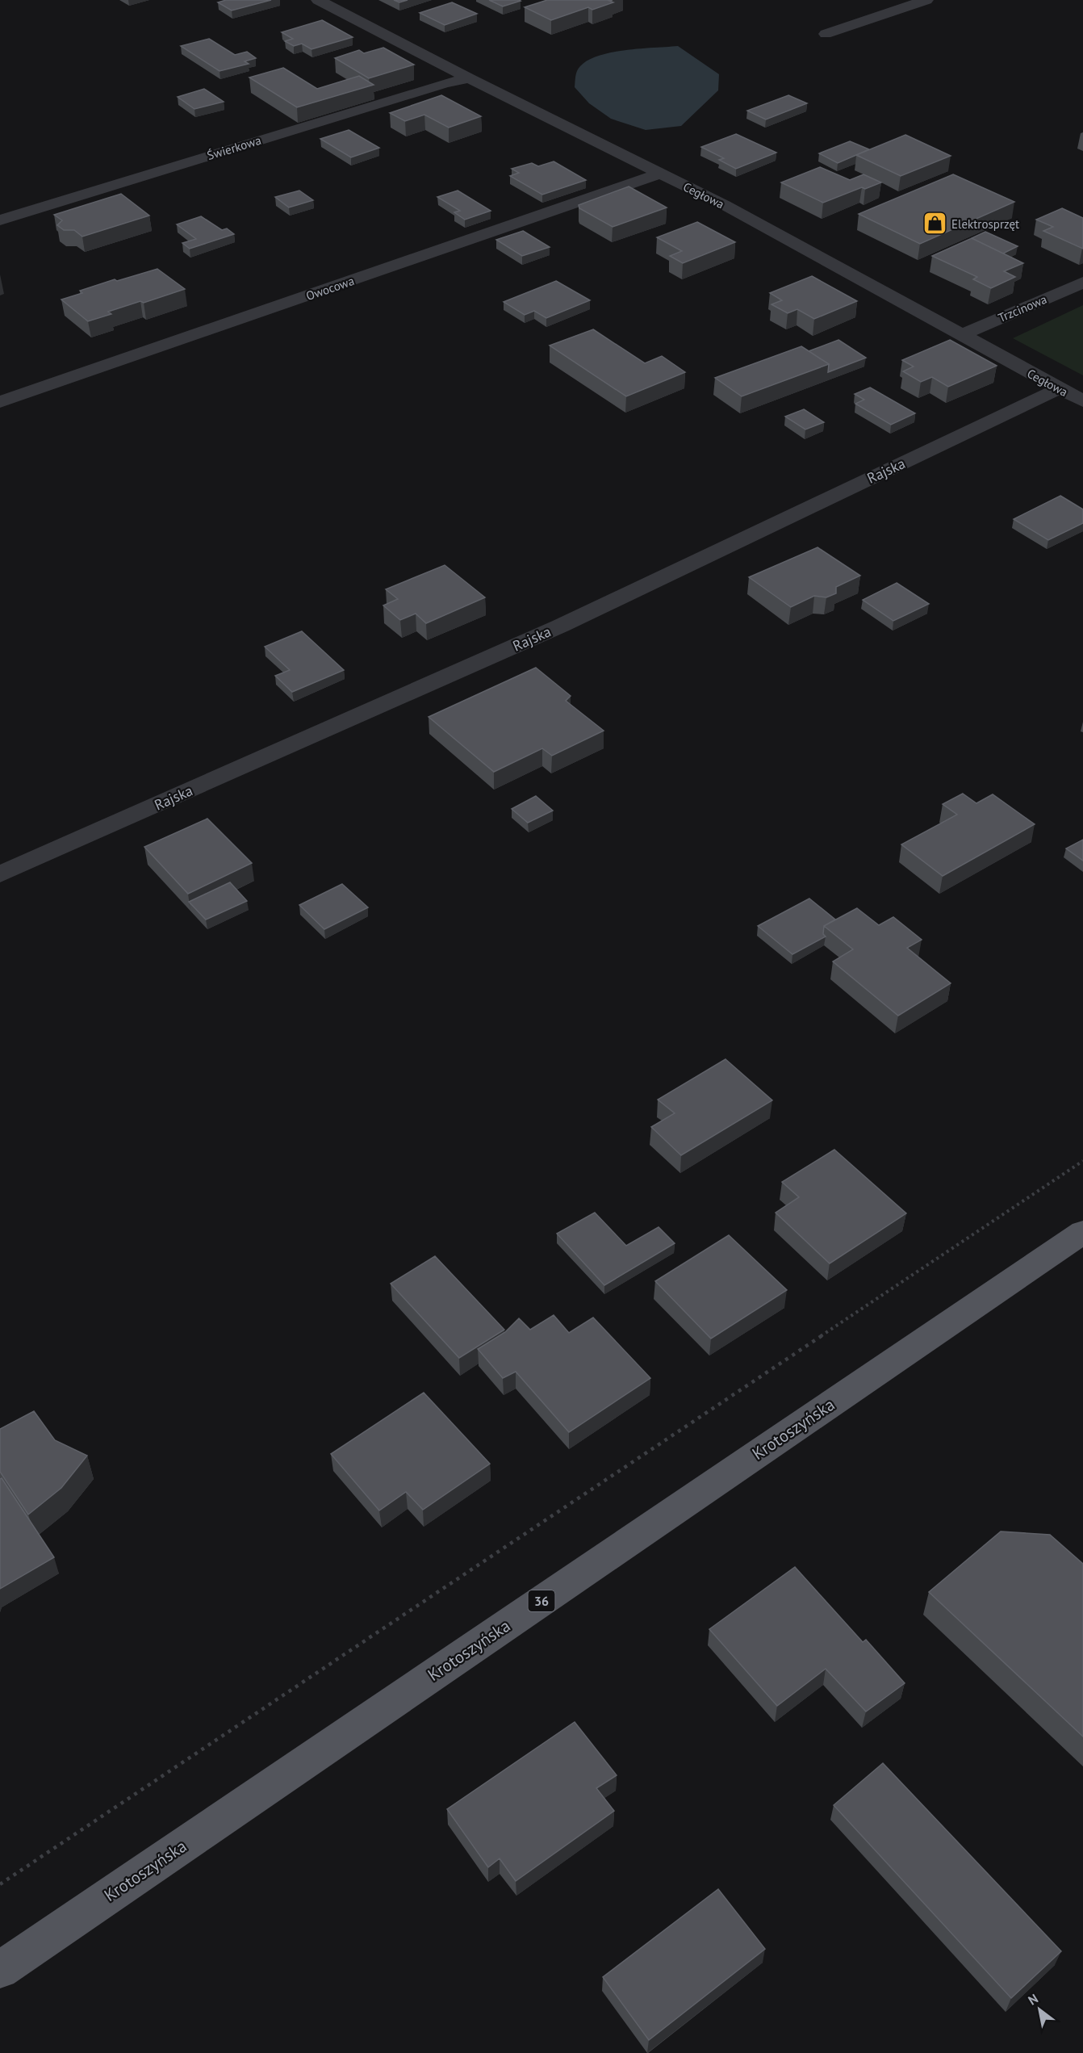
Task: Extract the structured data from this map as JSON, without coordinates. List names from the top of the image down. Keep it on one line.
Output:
{"streets":{"main road":["Krotoszyńska","36"],"street":["Świerkowa","Cegłowa","Owocowa","Trzcinowa","Rajska"]},"crossings":[["Świerkowa","Cegłowa"],["Cegłowa","Owocowa"],["Cegłowa","Trzcinowa"],["Cegłowa","Rajska"]],"places":{"shop":["Elektrosprzęt"]},"north":"top left"}
